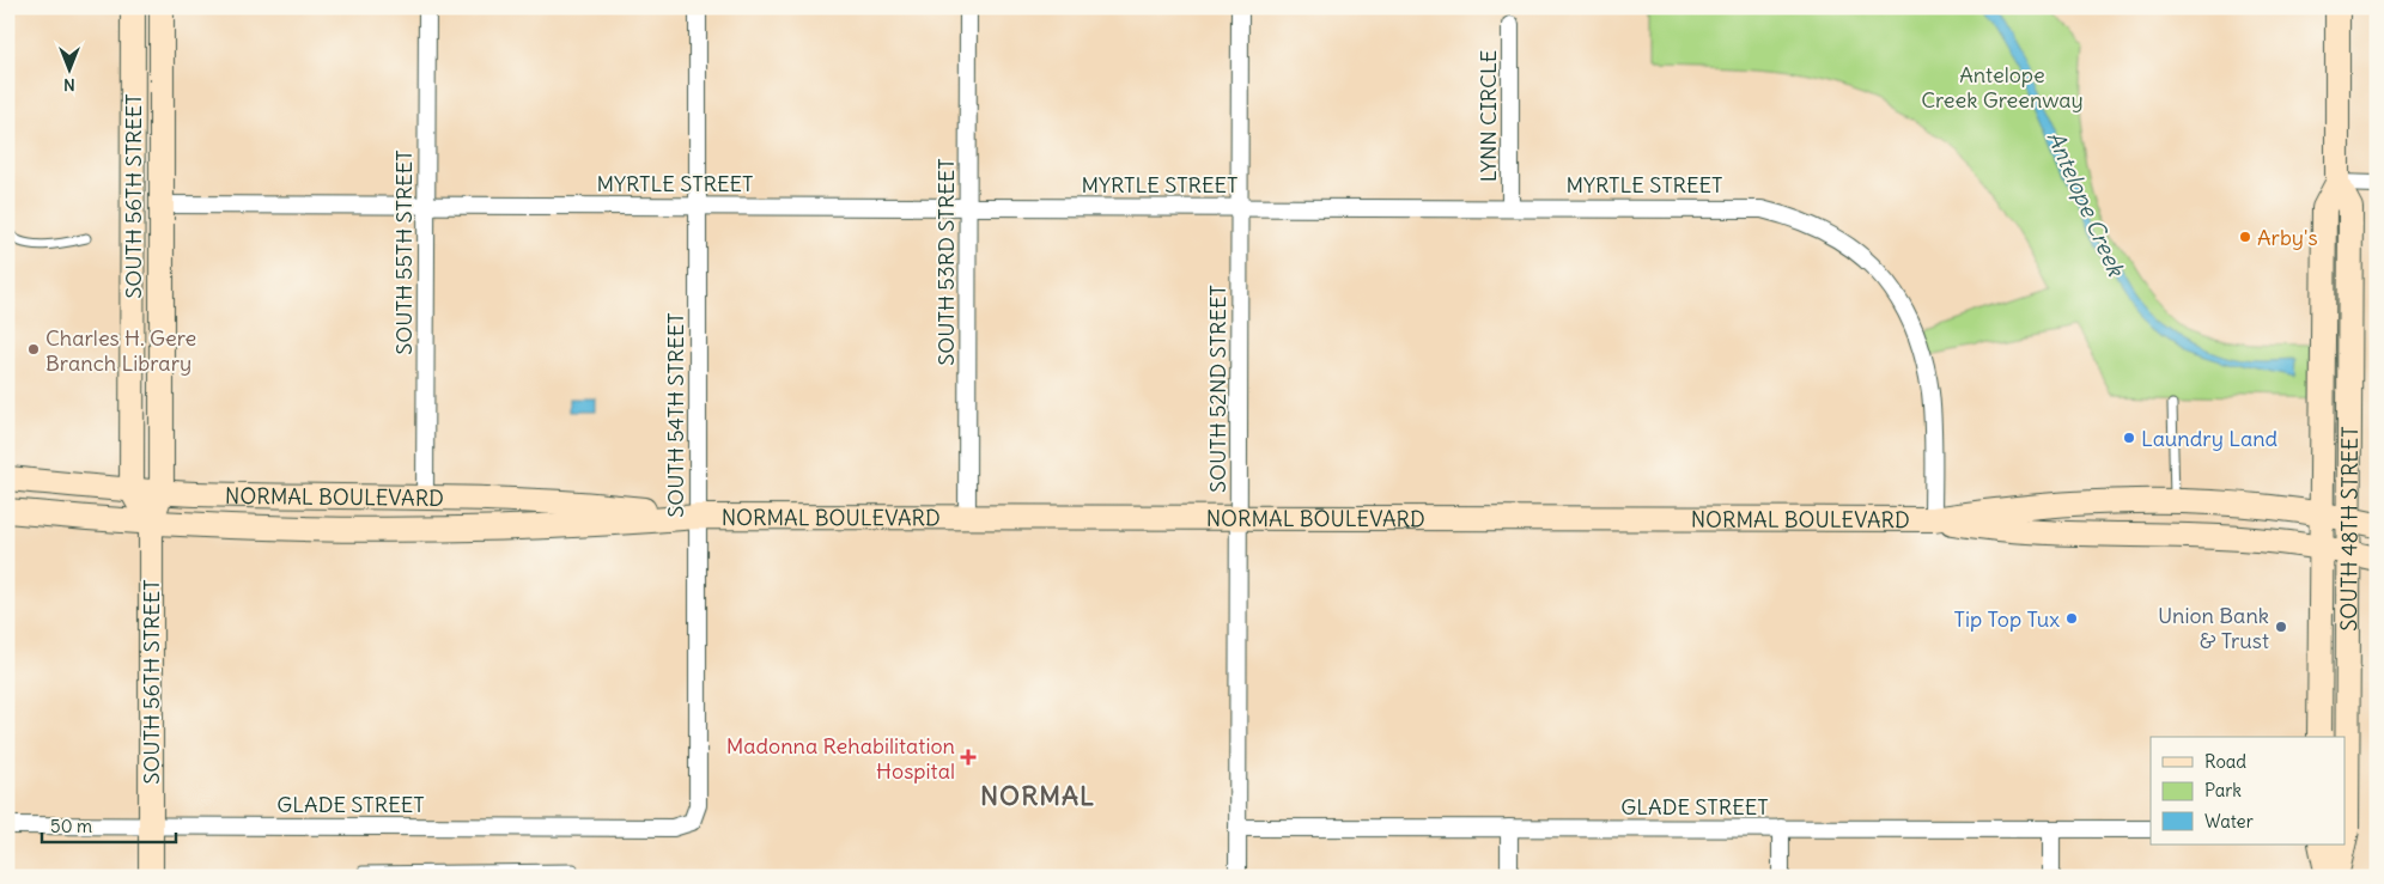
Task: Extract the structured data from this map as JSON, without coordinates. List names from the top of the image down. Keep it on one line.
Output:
{"streets":{"main road":["SOUTH 56TH STREET","NORMAL BOULEVARD","SOUTH 48TH STREET"],"street":["LYNN CIRCLE","MYRTLE STREET","SOUTH 55TH STREET","SOUTH 53RD STREET","SOUTH 52ND STREET","SOUTH 54TH STREET","GLADE STREET"]},"crossings":[["LYNN CIRCLE","MYRTLE STREET"],["MYRTLE STREET","SOUTH 56TH STREET"],["MYRTLE STREET","SOUTH 55TH STREET"],["MYRTLE STREET","SOUTH 53RD STREET"],["MYRTLE STREET","SOUTH 52ND STREET"],["MYRTLE STREET","SOUTH 54TH STREET"],["MYRTLE STREET","NORMAL BOULEVARD"],["SOUTH 56TH STREET","NORMAL BOULEVARD"],["SOUTH 56TH STREET","GLADE STREET"],["SOUTH 55TH STREET","NORMAL BOULEVARD"],["SOUTH 53RD STREET","NORMAL BOULEVARD"],["SOUTH 52ND STREET","NORMAL BOULEVARD"],["SOUTH 52ND STREET","GLADE STREET"],["SOUTH 54TH STREET","NORMAL BOULEVARD"],["SOUTH 54TH STREET","GLADE STREET"],["NORMAL BOULEVARD","SOUTH 48TH STREET"]],"districts":["NORMAL"],"water":["Antelope Creek"],"parks":["Antelope Creek Greenway"],"places":{"other":["Arby's","Charles H. Gere Branch Library","Laundry Land","Tip Top Tux","Union Bank & Trust"],"health":["Madonna Rehabilitation Hospital"]},"legend":["Road","Park","Water"],"scale_bar":"50 m","north":"bottom"}
